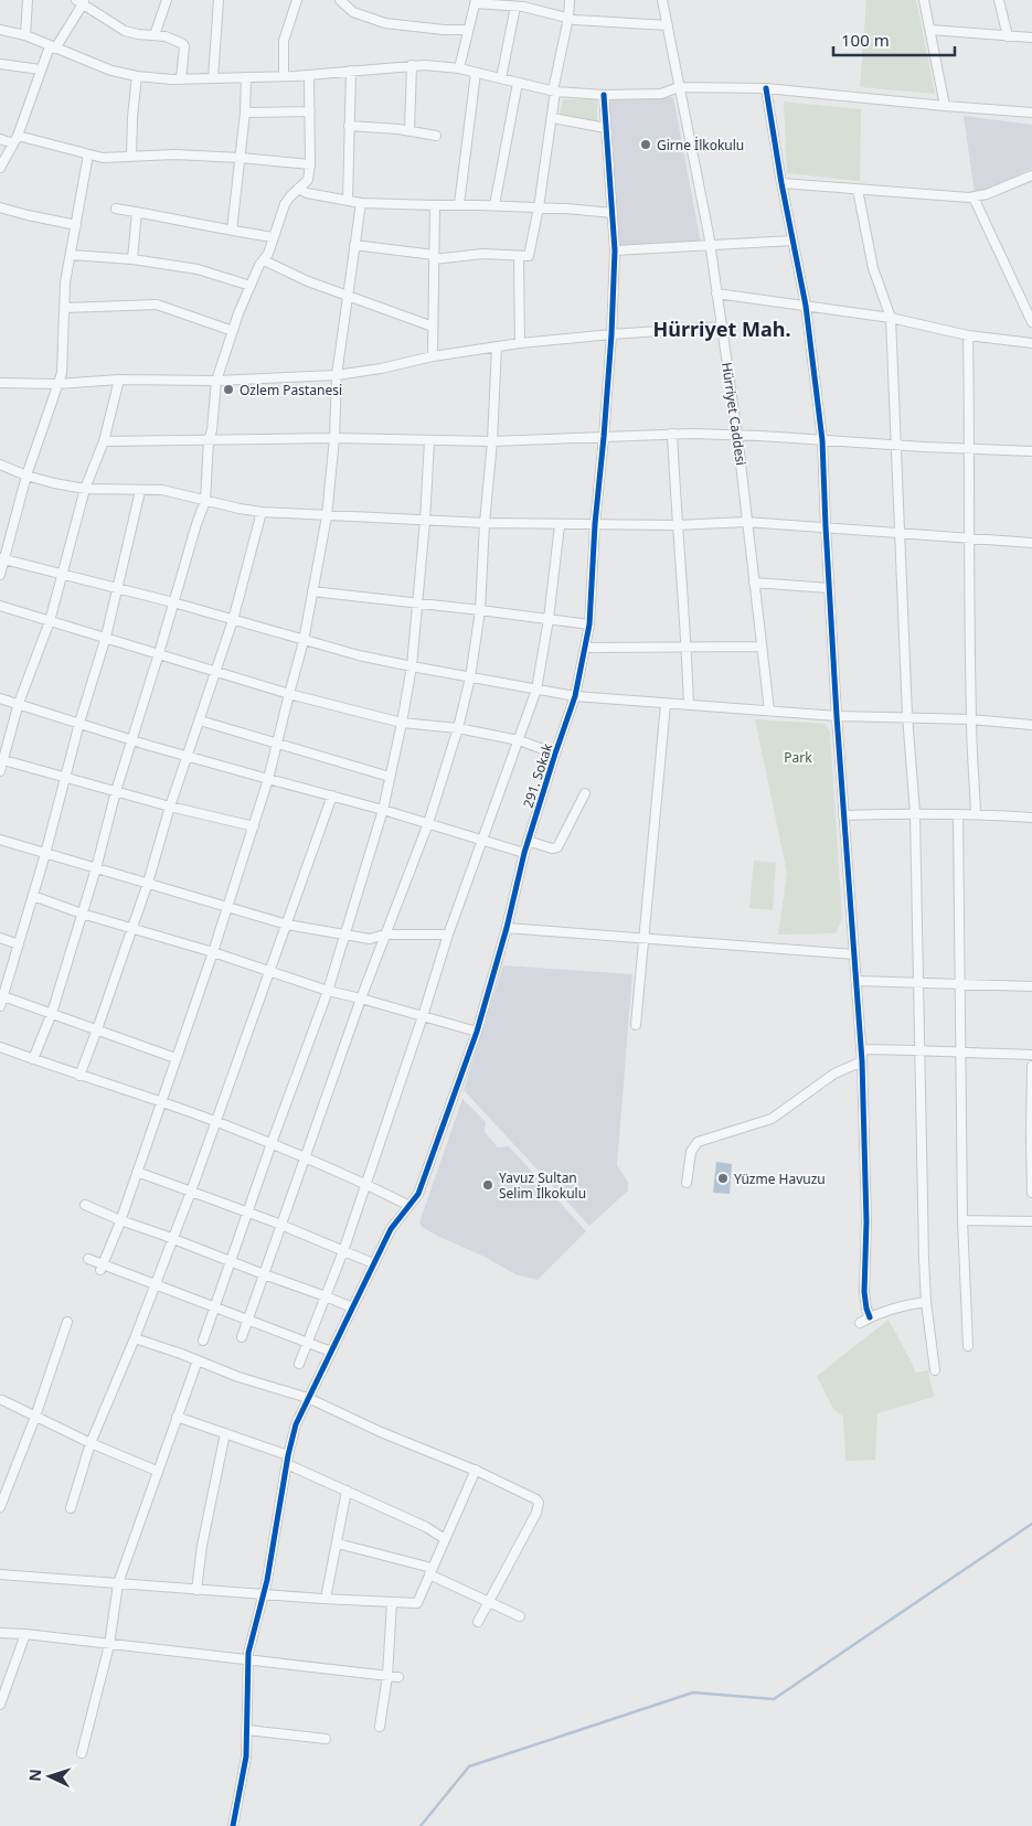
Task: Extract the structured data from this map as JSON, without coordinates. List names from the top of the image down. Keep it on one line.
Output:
{"streets":{"street":["Hürriyet Caddesi","291. Sokak"]},"districts":["Hürriyet Mah."],"parks":["Park"],"places":["Girne İlkokulu","Ozlem Pastanesi","Yüzme Havuzu","Yavuz Sultan Selim İlkokulu"],"scale_bar":"100 m","north":"left"}
